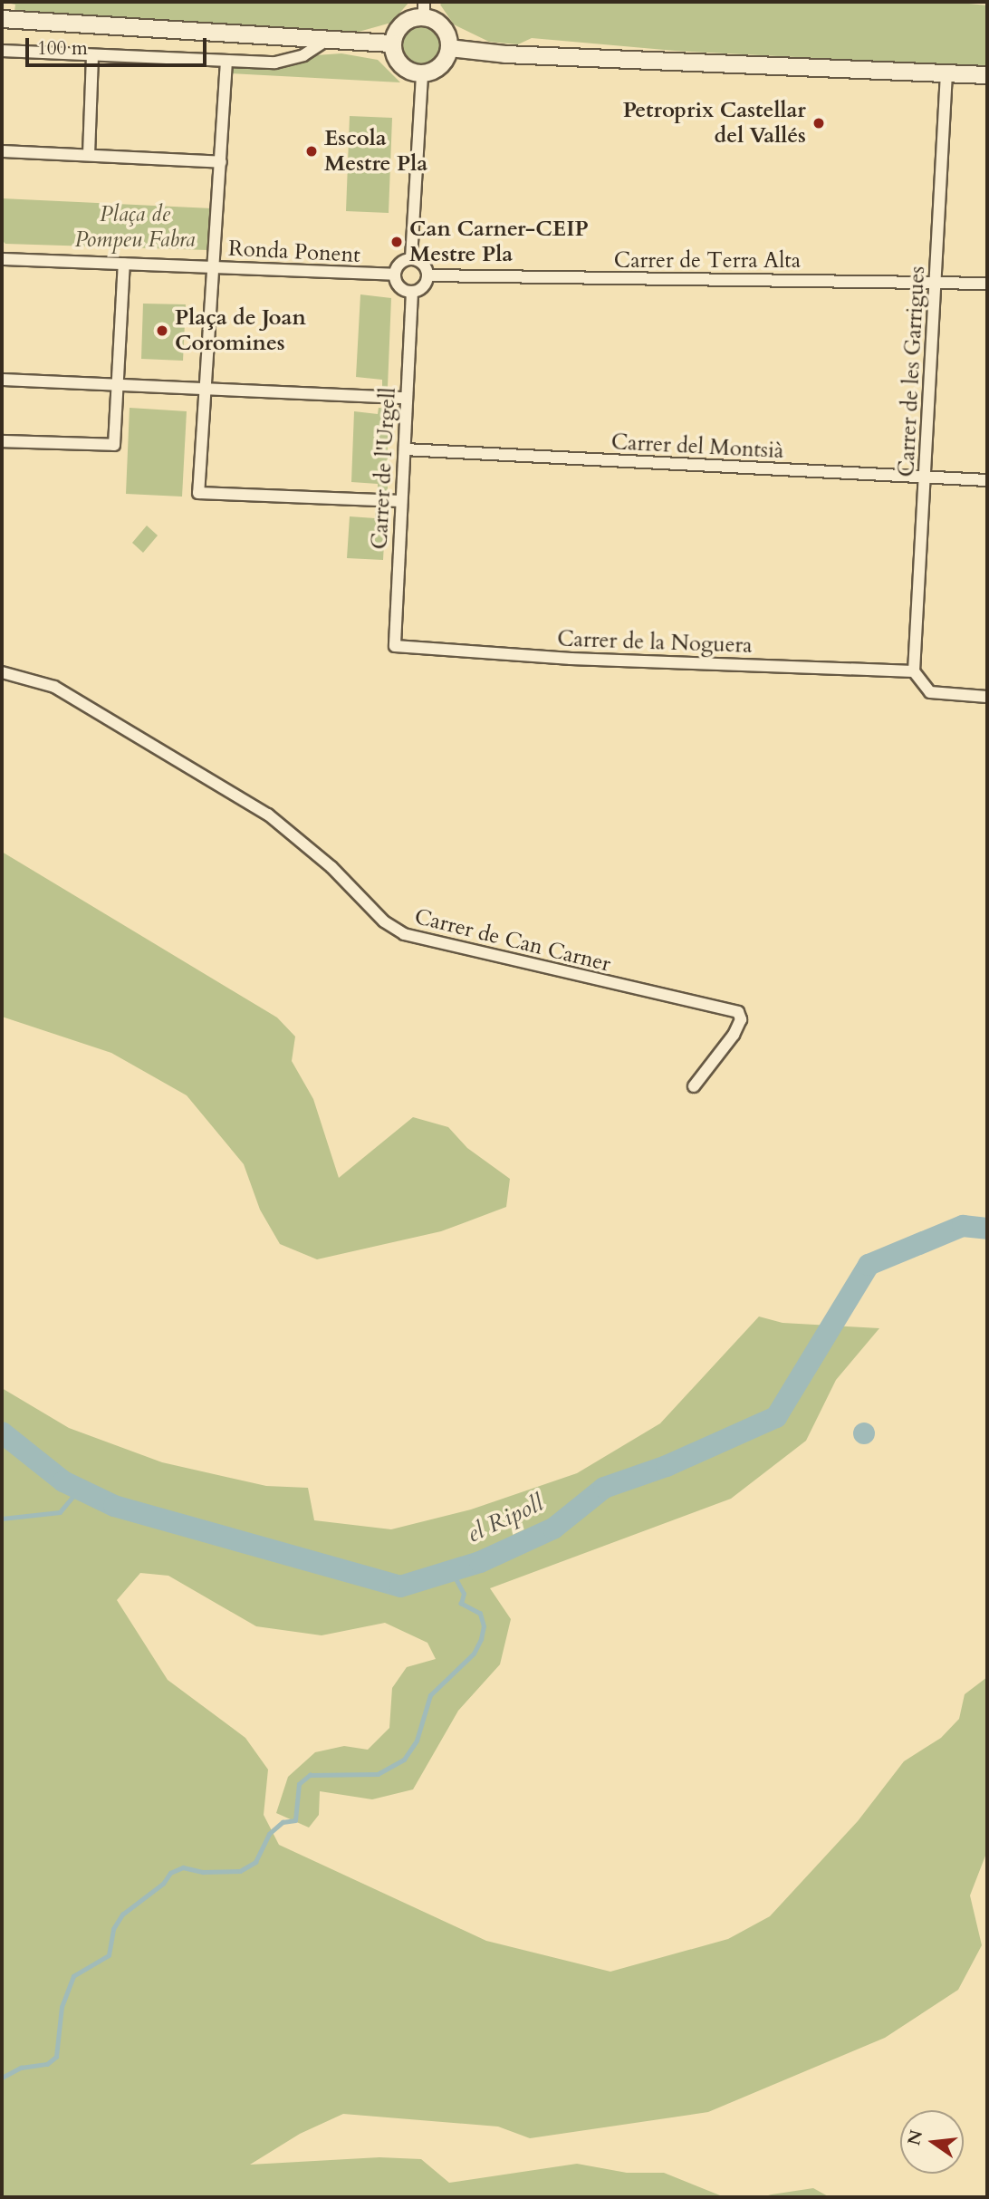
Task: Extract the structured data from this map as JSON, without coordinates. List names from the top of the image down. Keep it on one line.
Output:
{"streets":{"street":["Ronda Ponent","Carrer de Terra Alta","Carrer de les Garrigues","Carrer del Montsià","Carrer de l'Urgell","Carrer de la Noguera","Carrer de Can Carner"]},"crossings":[["Ronda Ponent","Carrer de Terra Alta"],["Ronda Ponent","Carrer de l'Urgell"],["Carrer de Terra Alta","Carrer de les Garrigues"],["Carrer de Terra Alta","Carrer de l'Urgell"],["Carrer de les Garrigues","Carrer del Montsià"],["Carrer de les Garrigues","Carrer de la Noguera"],["Carrer del Montsià","Carrer de l'Urgell"],["Carrer de l'Urgell","Carrer de la Noguera"]],"water":["el Ripoll"],"parks":["Plaça de Pompeu Fabra"],"places":["Petroprix Castellar del Vallés","Escola Mestre Pla","Can Carner-CEIP Mestre Pla","Plaça de Joan Coromines"],"scale_bar":"100 m","north":"left"}
